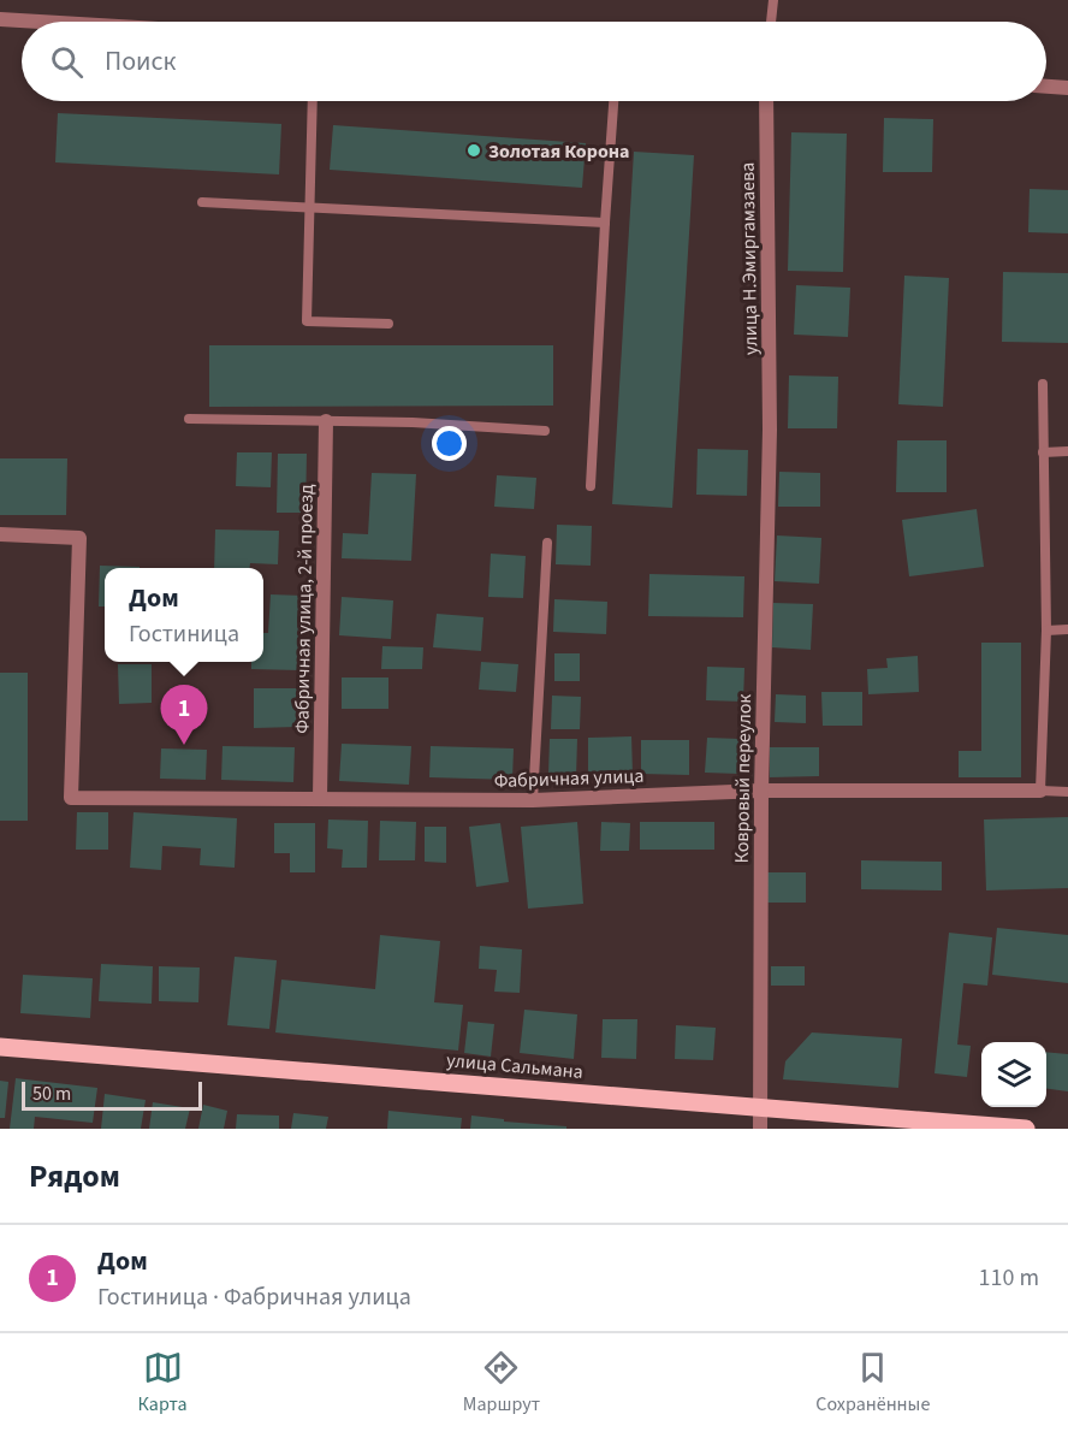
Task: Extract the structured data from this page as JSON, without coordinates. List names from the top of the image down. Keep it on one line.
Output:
{"streets":{"main road":["улица Сальмана"],"street":["улица Н.Эмиргамзаева","Фабричная улица, 2-й проезд","Фабричная улица","Ковровый переулок"]},"crossings":[["улица Н.Эмиргамзаева","Ковровый переулок"],["Фабричная улица, 2-й проезд","Фабричная улица"],["Фабричная улица","Ковровый переулок"],["Ковровый переулок","улица Сальмана"]],"places":["Золотая Корона"],"scale_bar":"50 m","page":{"search":"Поиск","popup":["Дом","Гостиница"],"pins":"1","scale":"50 m","heading":"Рядом","list":[{"mark":"1","name":"Дом","note":"Гостиница · Фабричная улица","value":"110 m"}],"nav":["Карта","Маршрут","Сохранённые"]}}
